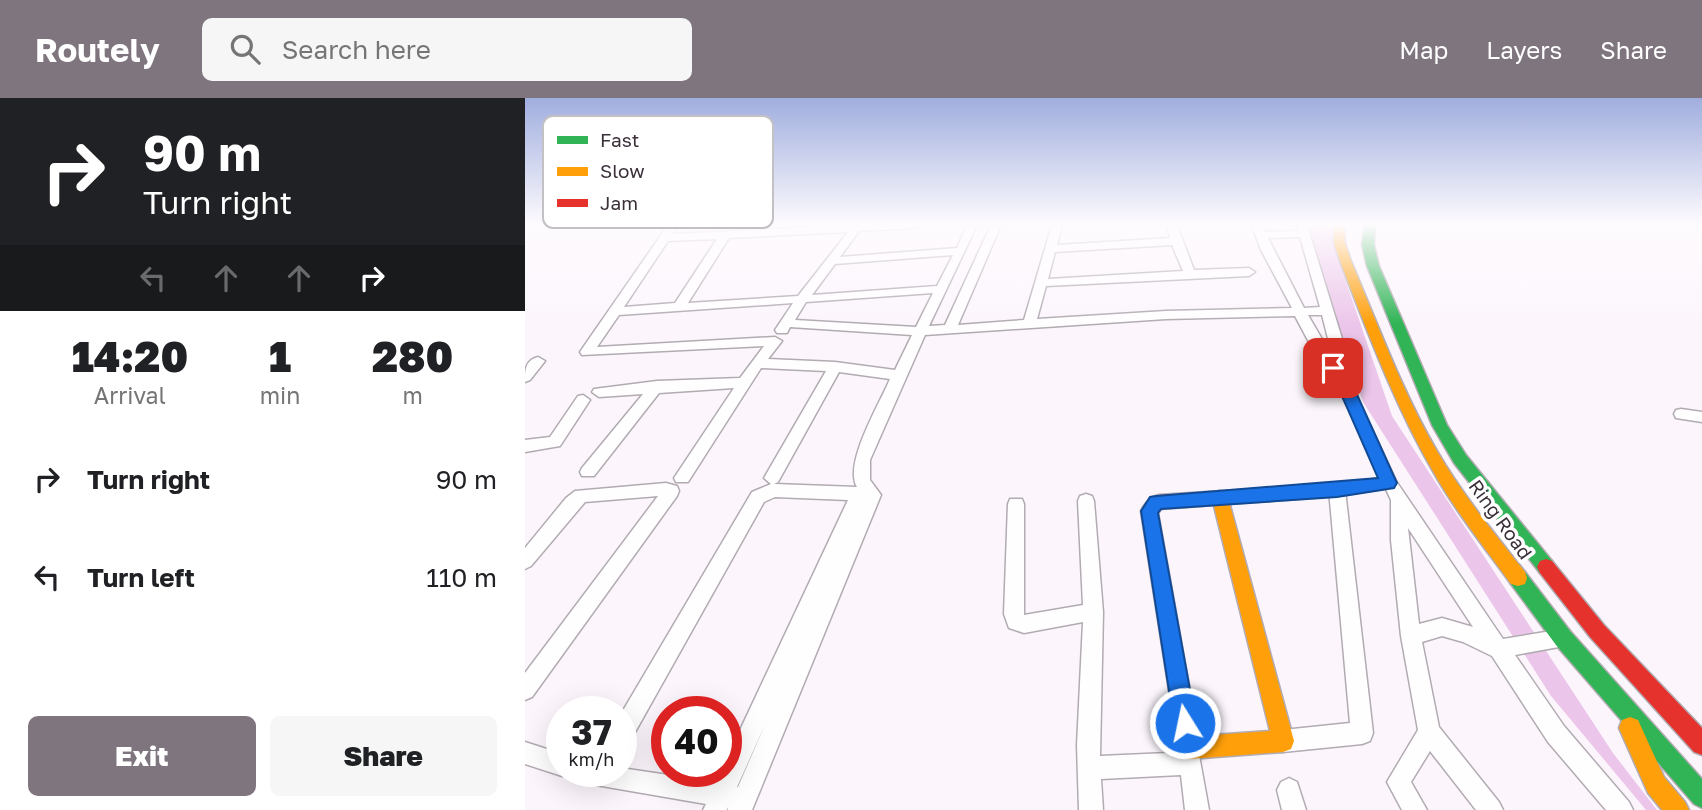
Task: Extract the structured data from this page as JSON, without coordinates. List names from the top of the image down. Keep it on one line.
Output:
{"streets":{"main road":["Ring Road"]},"legend":["Fast","Slow","Jam"],"page":{"header":"Routely","search":"Search here","nav":["Map","Layers","Share"],"turn":["90 m","Turn right"],"eta":["14:20","Arrival","1","min","280","m"],"list":[{"name":"Turn right","value":"90 m"},{"name":"Turn left","value":"110 m"}],"speed":"37 km/h","limit":"40","buttons":["Exit","Share"]}}
